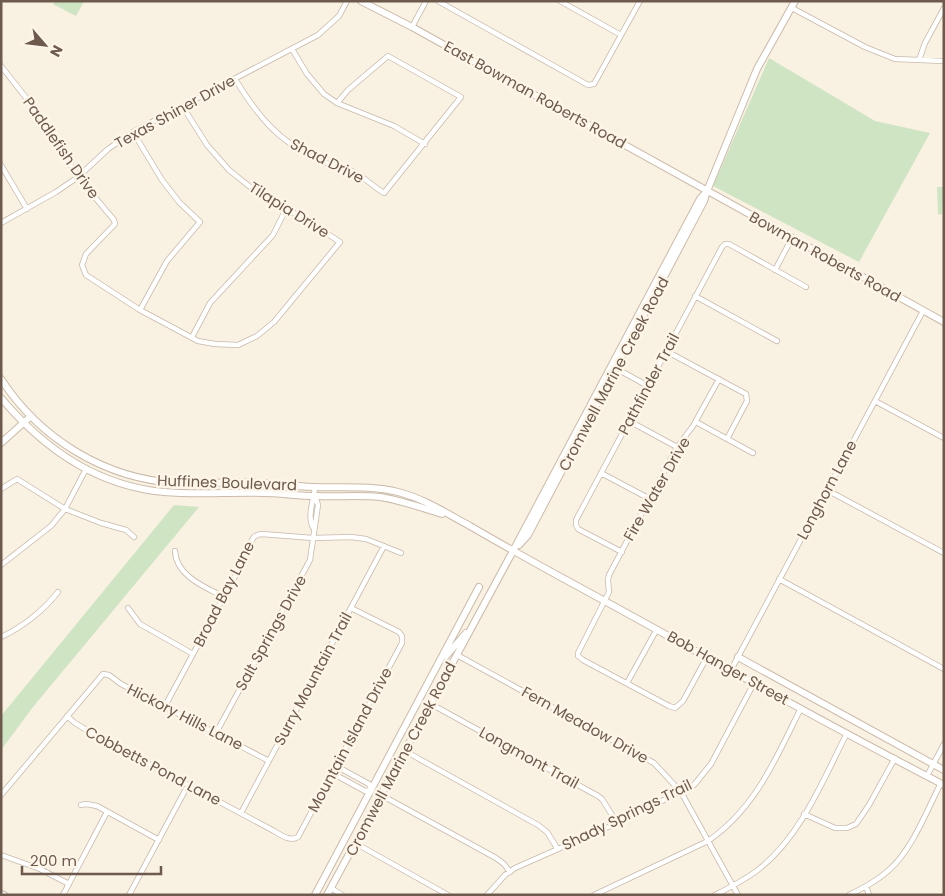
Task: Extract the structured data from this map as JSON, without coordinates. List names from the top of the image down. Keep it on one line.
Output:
{"streets":{"main road":["East Bowman Roberts Road","Bowman Roberts Road","Cromwell Marine Creek Road","Huffines Boulevard","Bob Hanger Street"],"street":["Texas Shiner Drive","Paddlefish Drive","Shad Drive","Tilapia Drive","Pathfinder Trail","Fire Water Drive","Longhorn Lane","Broad Bay Lane","Salt Springs Drive","Surry Mountain Trail","Hickory Hills Lane","Fern Meadow Drive","Mountain Island Drive","Longmont Trail","Cobbetts Pond Lane","Shady Springs Trail"]},"crossings":[["East Bowman Roberts Road","Bowman Roberts Road"],["East Bowman Roberts Road","Cromwell Marine Creek Road"],["Texas Shiner Drive","Paddlefish Drive"],["Texas Shiner Drive","Shad Drive"],["Texas Shiner Drive","Tilapia Drive"],["Bowman Roberts Road","Cromwell Marine Creek Road"],["Bowman Roberts Road","Longhorn Lane"],["Cromwell Marine Creek Road","Huffines Boulevard"],["Cromwell Marine Creek Road","Bob Hanger Street"],["Cromwell Marine Creek Road","Fern Meadow Drive"],["Cromwell Marine Creek Road","Longmont Trail"],["Pathfinder Trail","Fire Water Drive"],["Huffines Boulevard","Salt Springs Drive"],["Huffines Boulevard","Bob Hanger Street"],["Fire Water Drive","Bob Hanger Street"],["Longhorn Lane","Bob Hanger Street"],["Broad Bay Lane","Salt Springs Drive"],["Broad Bay Lane","Surry Mountain Trail"],["Broad Bay Lane","Hickory Hills Lane"],["Salt Springs Drive","Hickory Hills Lane"],["Bob Hanger Street","Shady Springs Trail"],["Surry Mountain Trail","Hickory Hills Lane"],["Surry Mountain Trail","Mountain Island Drive"],["Surry Mountain Trail","Cobbetts Pond Lane"],["Hickory Hills Lane","Cobbetts Pond Lane"],["Fern Meadow Drive","Shady Springs Trail"],["Mountain Island Drive","Cobbetts Pond Lane"],["Longmont Trail","Shady Springs Trail"]],"scale_bar":"200 m","north":"bottom right"}
